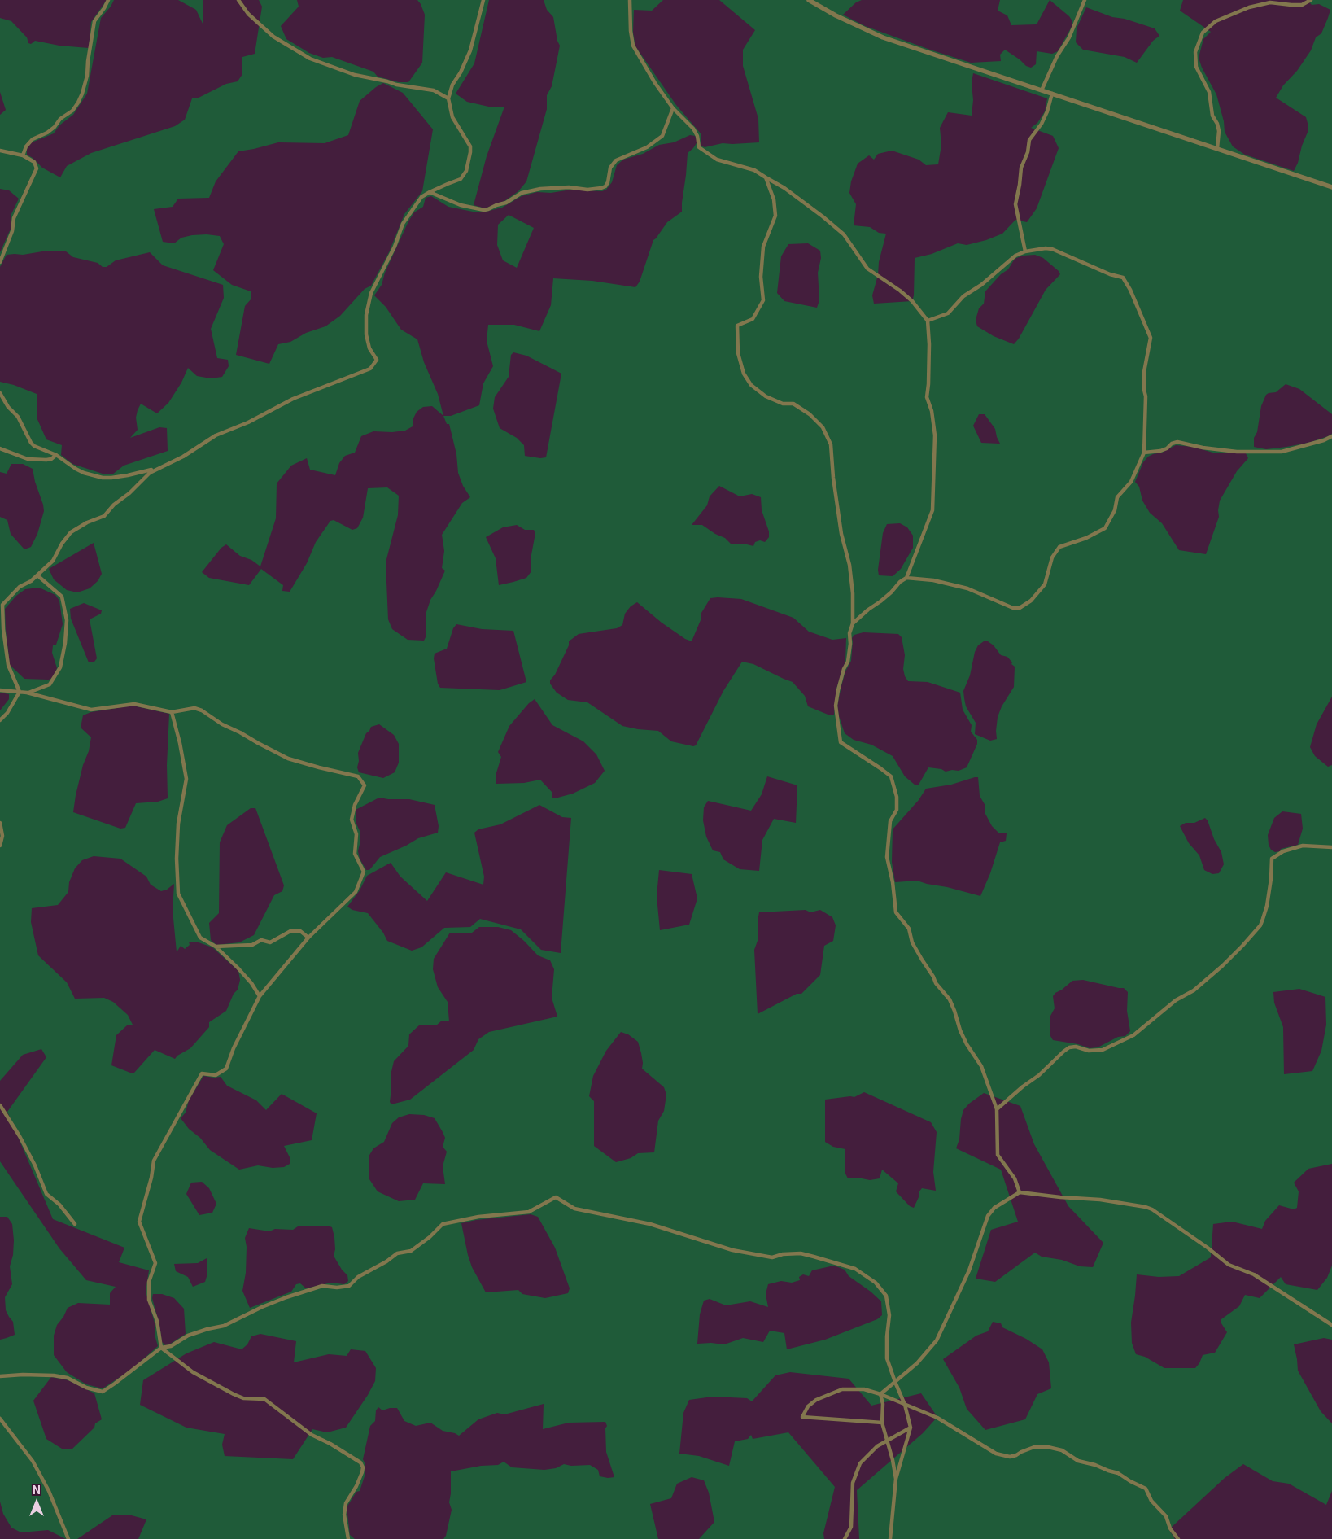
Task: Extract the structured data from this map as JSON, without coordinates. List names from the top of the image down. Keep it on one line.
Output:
{"north":"top"}
